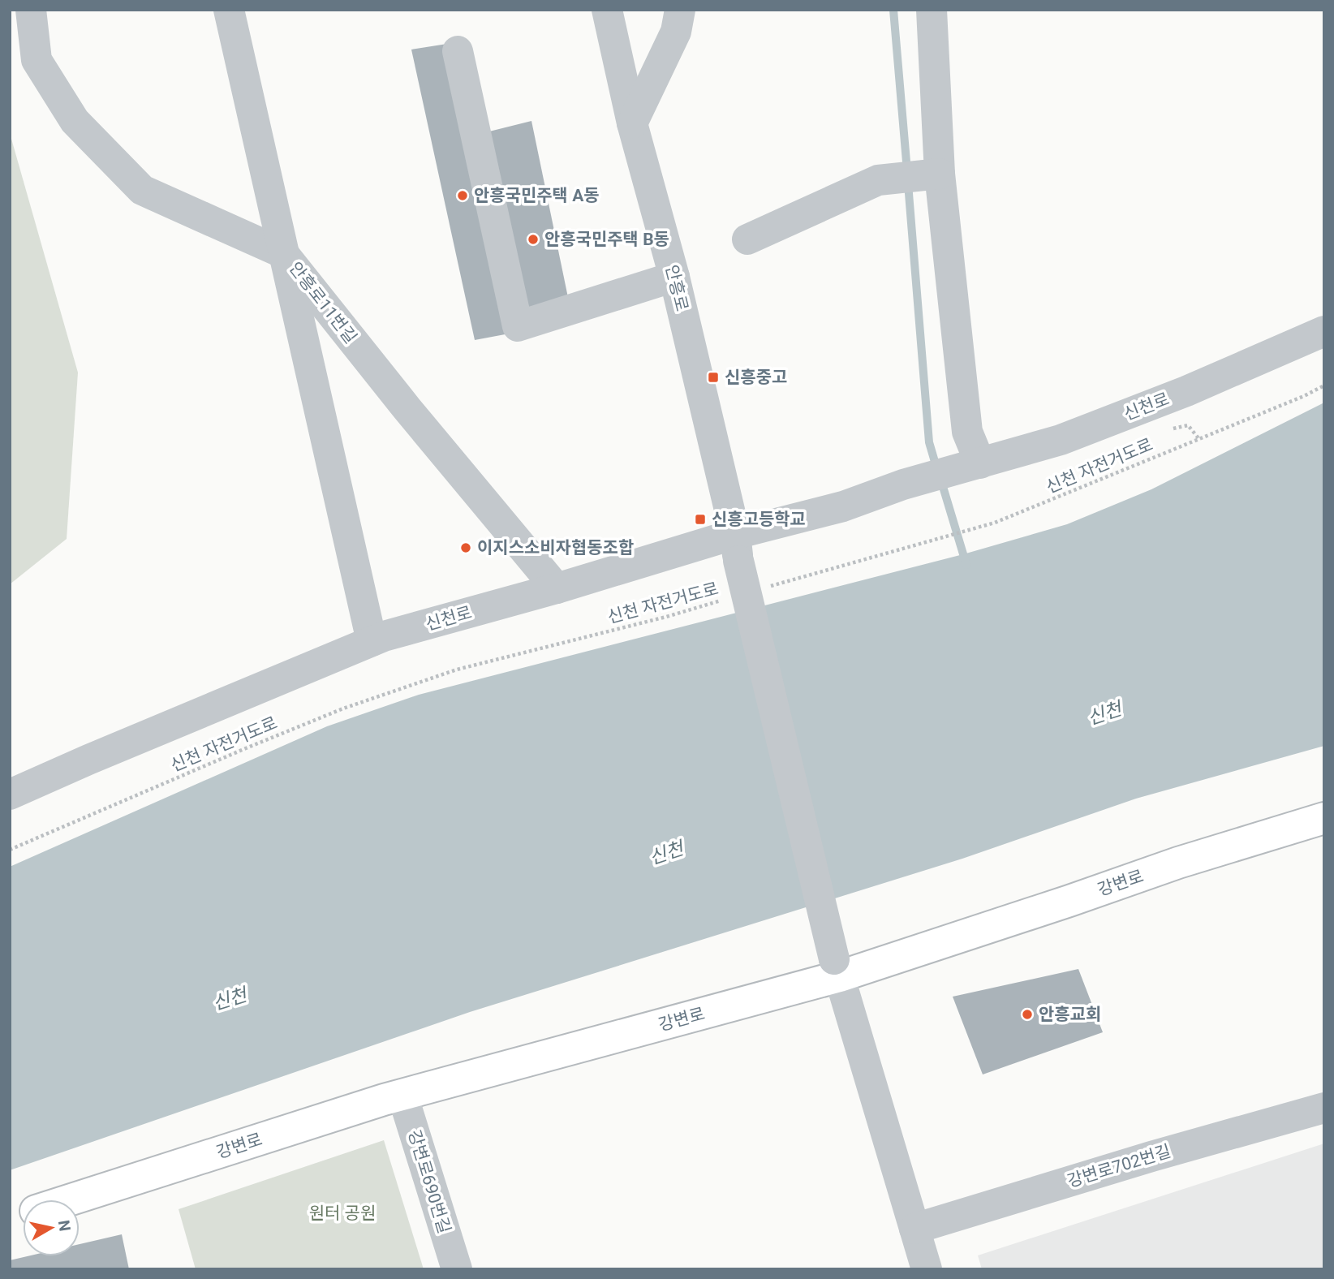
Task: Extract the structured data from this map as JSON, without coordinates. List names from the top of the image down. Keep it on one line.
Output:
{"streets":{"main road":["강변로"],"street":["안흥로","안흥로11번길","신천로","강변로702번길","강변로690번길"],"path":["신천 자전거도로"]},"crossings":[["안흥로","신천로"],["안흥로","강변로"],["안흥로11번길","신천로"],["강변로","강변로690번길"]],"water":["신천"],"parks":["원터 공원"],"places":{"other":["안흥국민주택 A동","안흥국민주택 B동","이지스소비자협동조합","안흥교회"],"transit":["신흥중고","신흥고등학교"]},"north":"right"}
